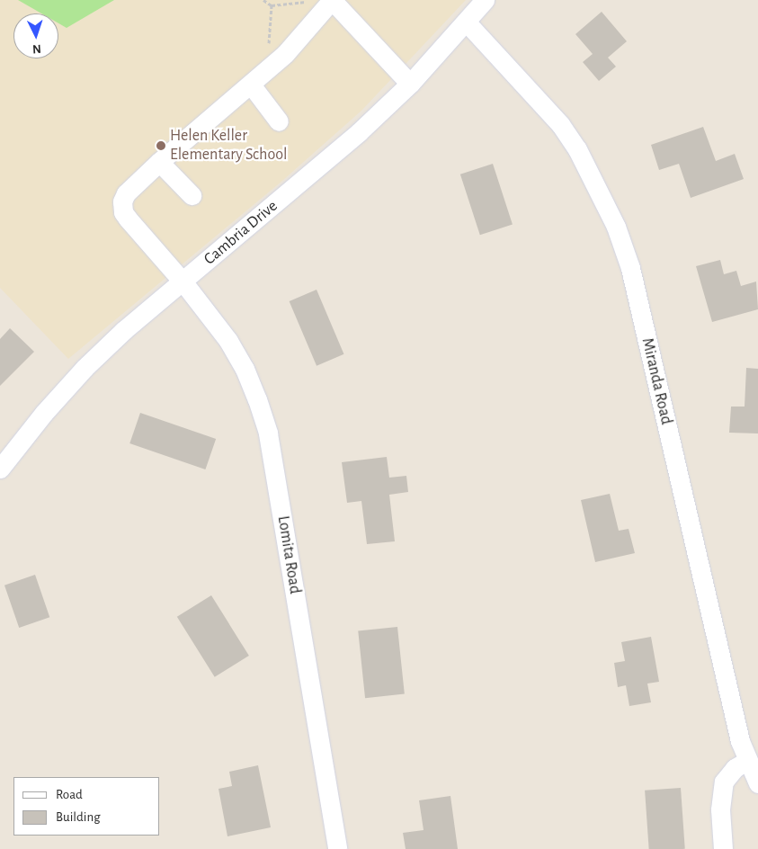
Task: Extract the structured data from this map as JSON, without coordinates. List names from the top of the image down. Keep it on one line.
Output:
{"streets":{"street":["Cambria Drive","Miranda Road","Lomita Road"]},"crossings":[["Cambria Drive","Miranda Road"],["Cambria Drive","Lomita Road"]],"places":["Helen Keller Elementary School"],"legend":["Road","Building"],"north":"bottom"}
